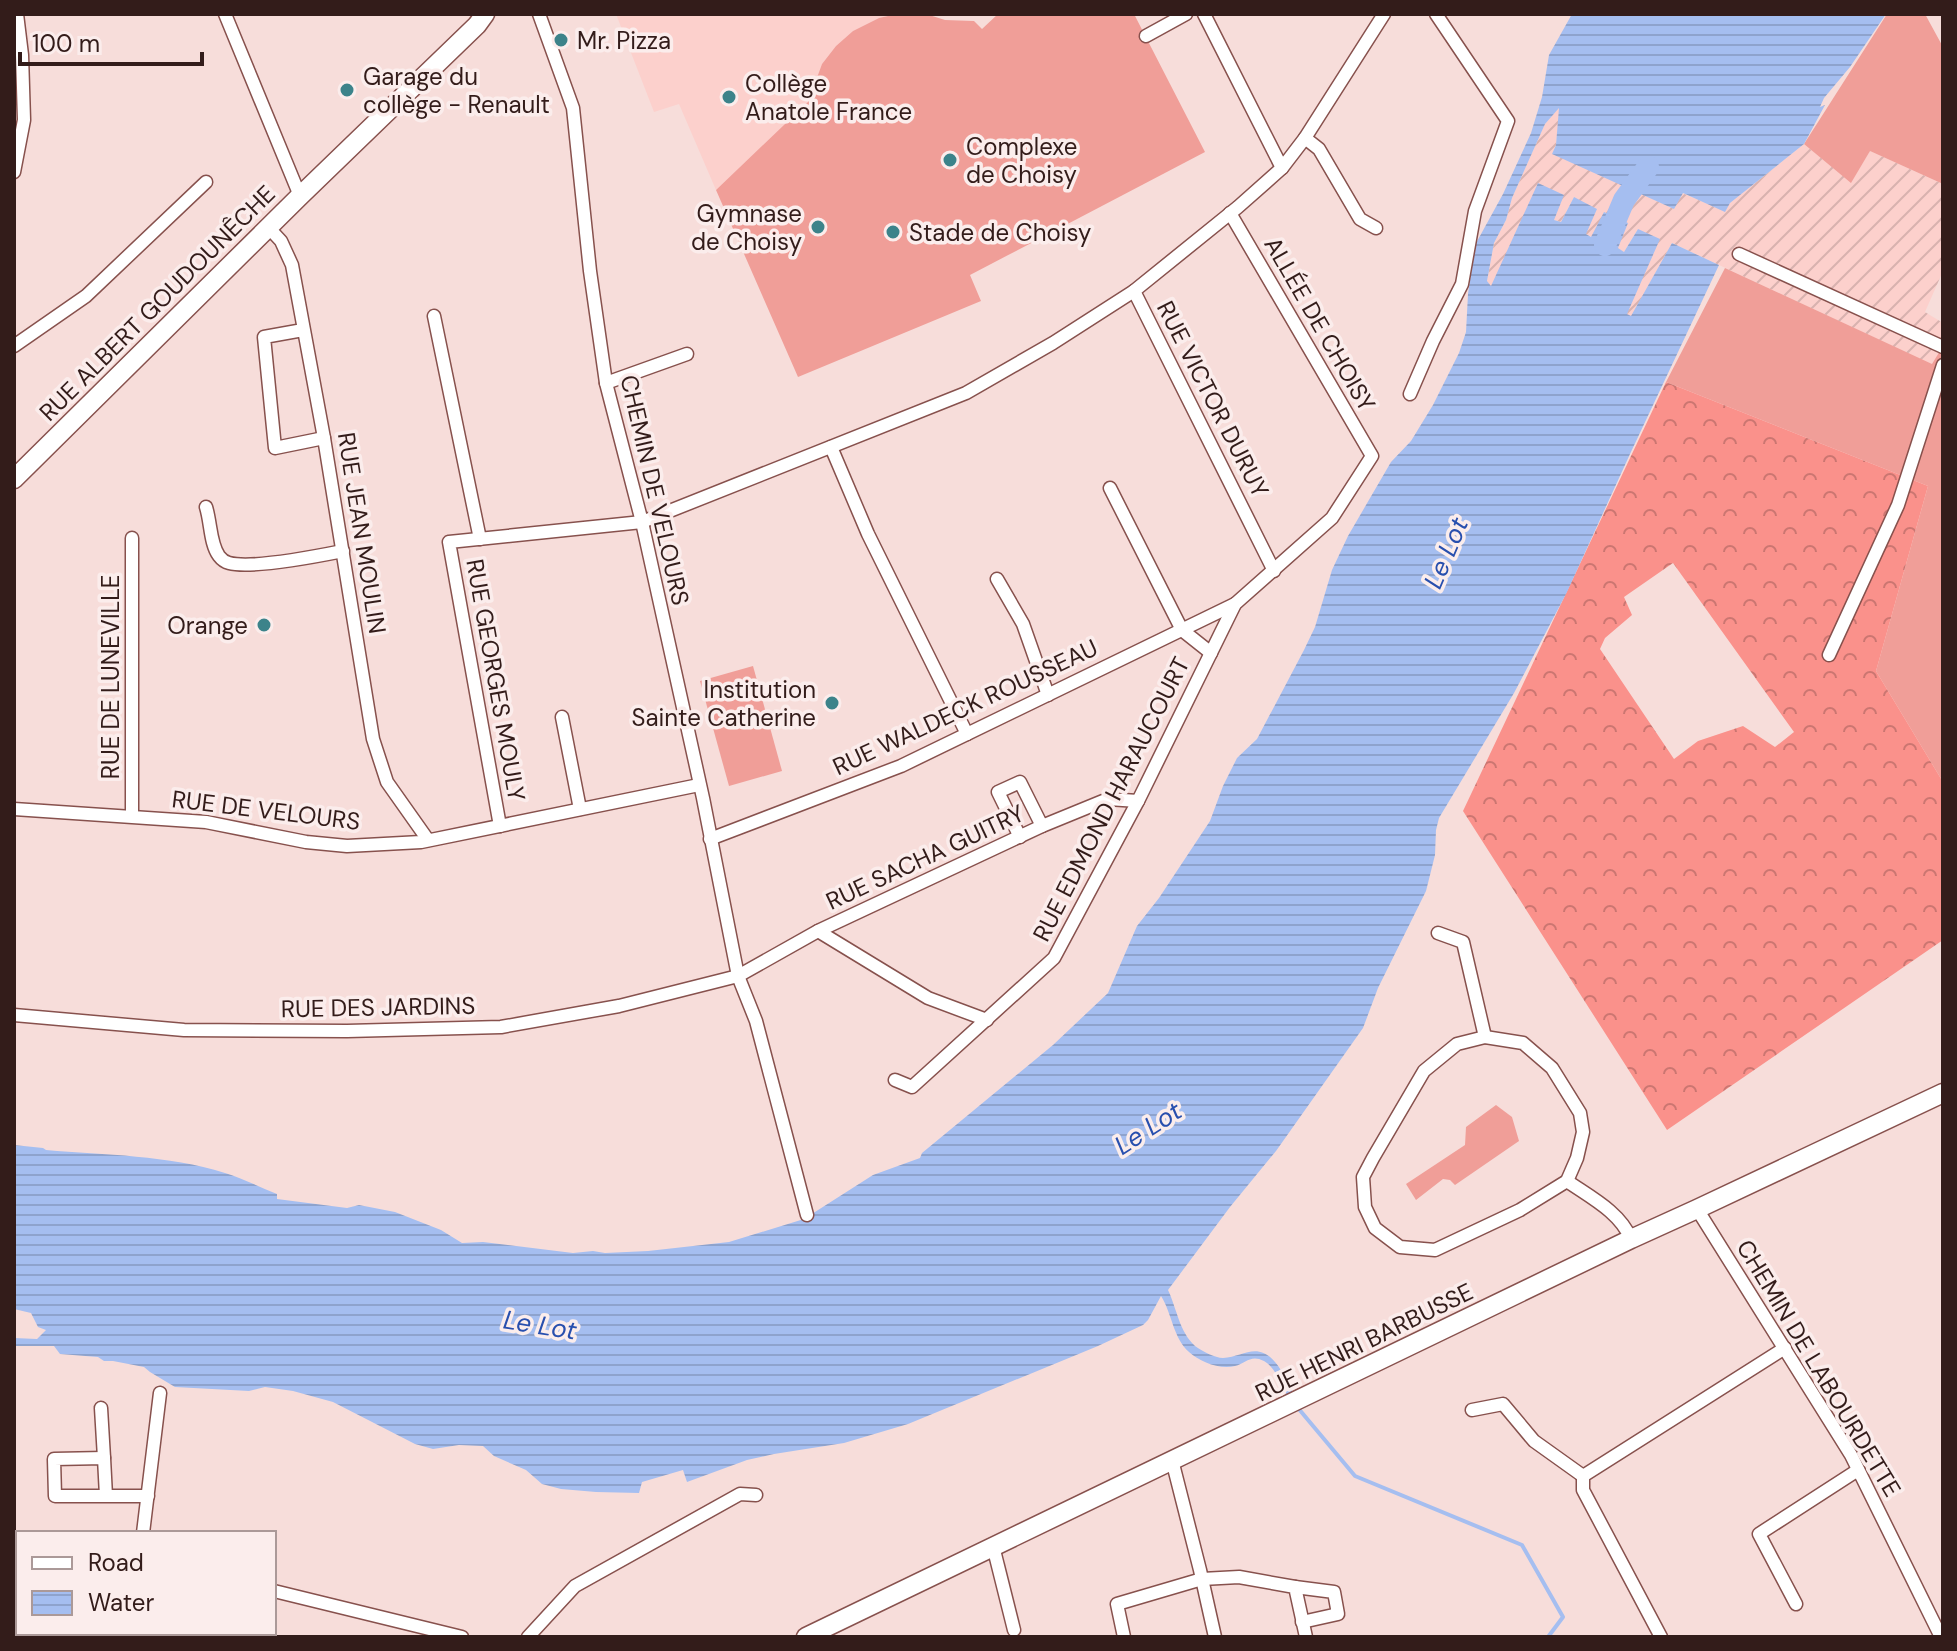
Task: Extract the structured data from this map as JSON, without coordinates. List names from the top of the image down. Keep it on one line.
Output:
{"streets":{"main road":["RUE ALBERT GOUDOUNÊCHE","RUE HENRI BARBUSSE"],"street":["ALLÉE DE CHOISY","RUE VICTOR DURUY","CHEMIN DE VELOURS","RUE JEAN MOULIN","RUE DE LUNEVILLE","RUE GEORGES MOULY","RUE WALDECK ROUSSEAU","RUE EDMOND HARAUCOURT","RUE DE VELOURS","RUE SACHA GUITRY","RUE DES JARDINS","CHEMIN DE LABOURDETTE"]},"crossings":[["RUE ALBERT GOUDOUNÊCHE","RUE JEAN MOULIN"],["ALLÉE DE CHOISY","RUE VICTOR DURUY"],["ALLÉE DE CHOISY","RUE EDMOND HARAUCOURT"],["RUE VICTOR DURUY","RUE EDMOND HARAUCOURT"],["CHEMIN DE VELOURS","RUE WALDECK ROUSSEAU"],["CHEMIN DE VELOURS","RUE DE VELOURS"],["CHEMIN DE VELOURS","RUE SACHA GUITRY"],["CHEMIN DE VELOURS","RUE DES JARDINS"],["RUE JEAN MOULIN","RUE DE VELOURS"],["RUE DE LUNEVILLE","RUE DE VELOURS"],["RUE GEORGES MOULY","RUE DE VELOURS"],["RUE WALDECK ROUSSEAU","RUE EDMOND HARAUCOURT"],["RUE EDMOND HARAUCOURT","RUE SACHA GUITRY"],["RUE SACHA GUITRY","RUE DES JARDINS"],["RUE HENRI BARBUSSE","CHEMIN DE LABOURDETTE"]],"water":["Le Lot"],"places":["Mr. Pizza","Garage du collège - Renault","Collège Anatole France","Complexe de Choisy","Gymnase de Choisy","Stade de Choisy","Orange","Institution Sainte Catherine"],"legend":["Road","Water"],"scale_bar":"100 m"}
